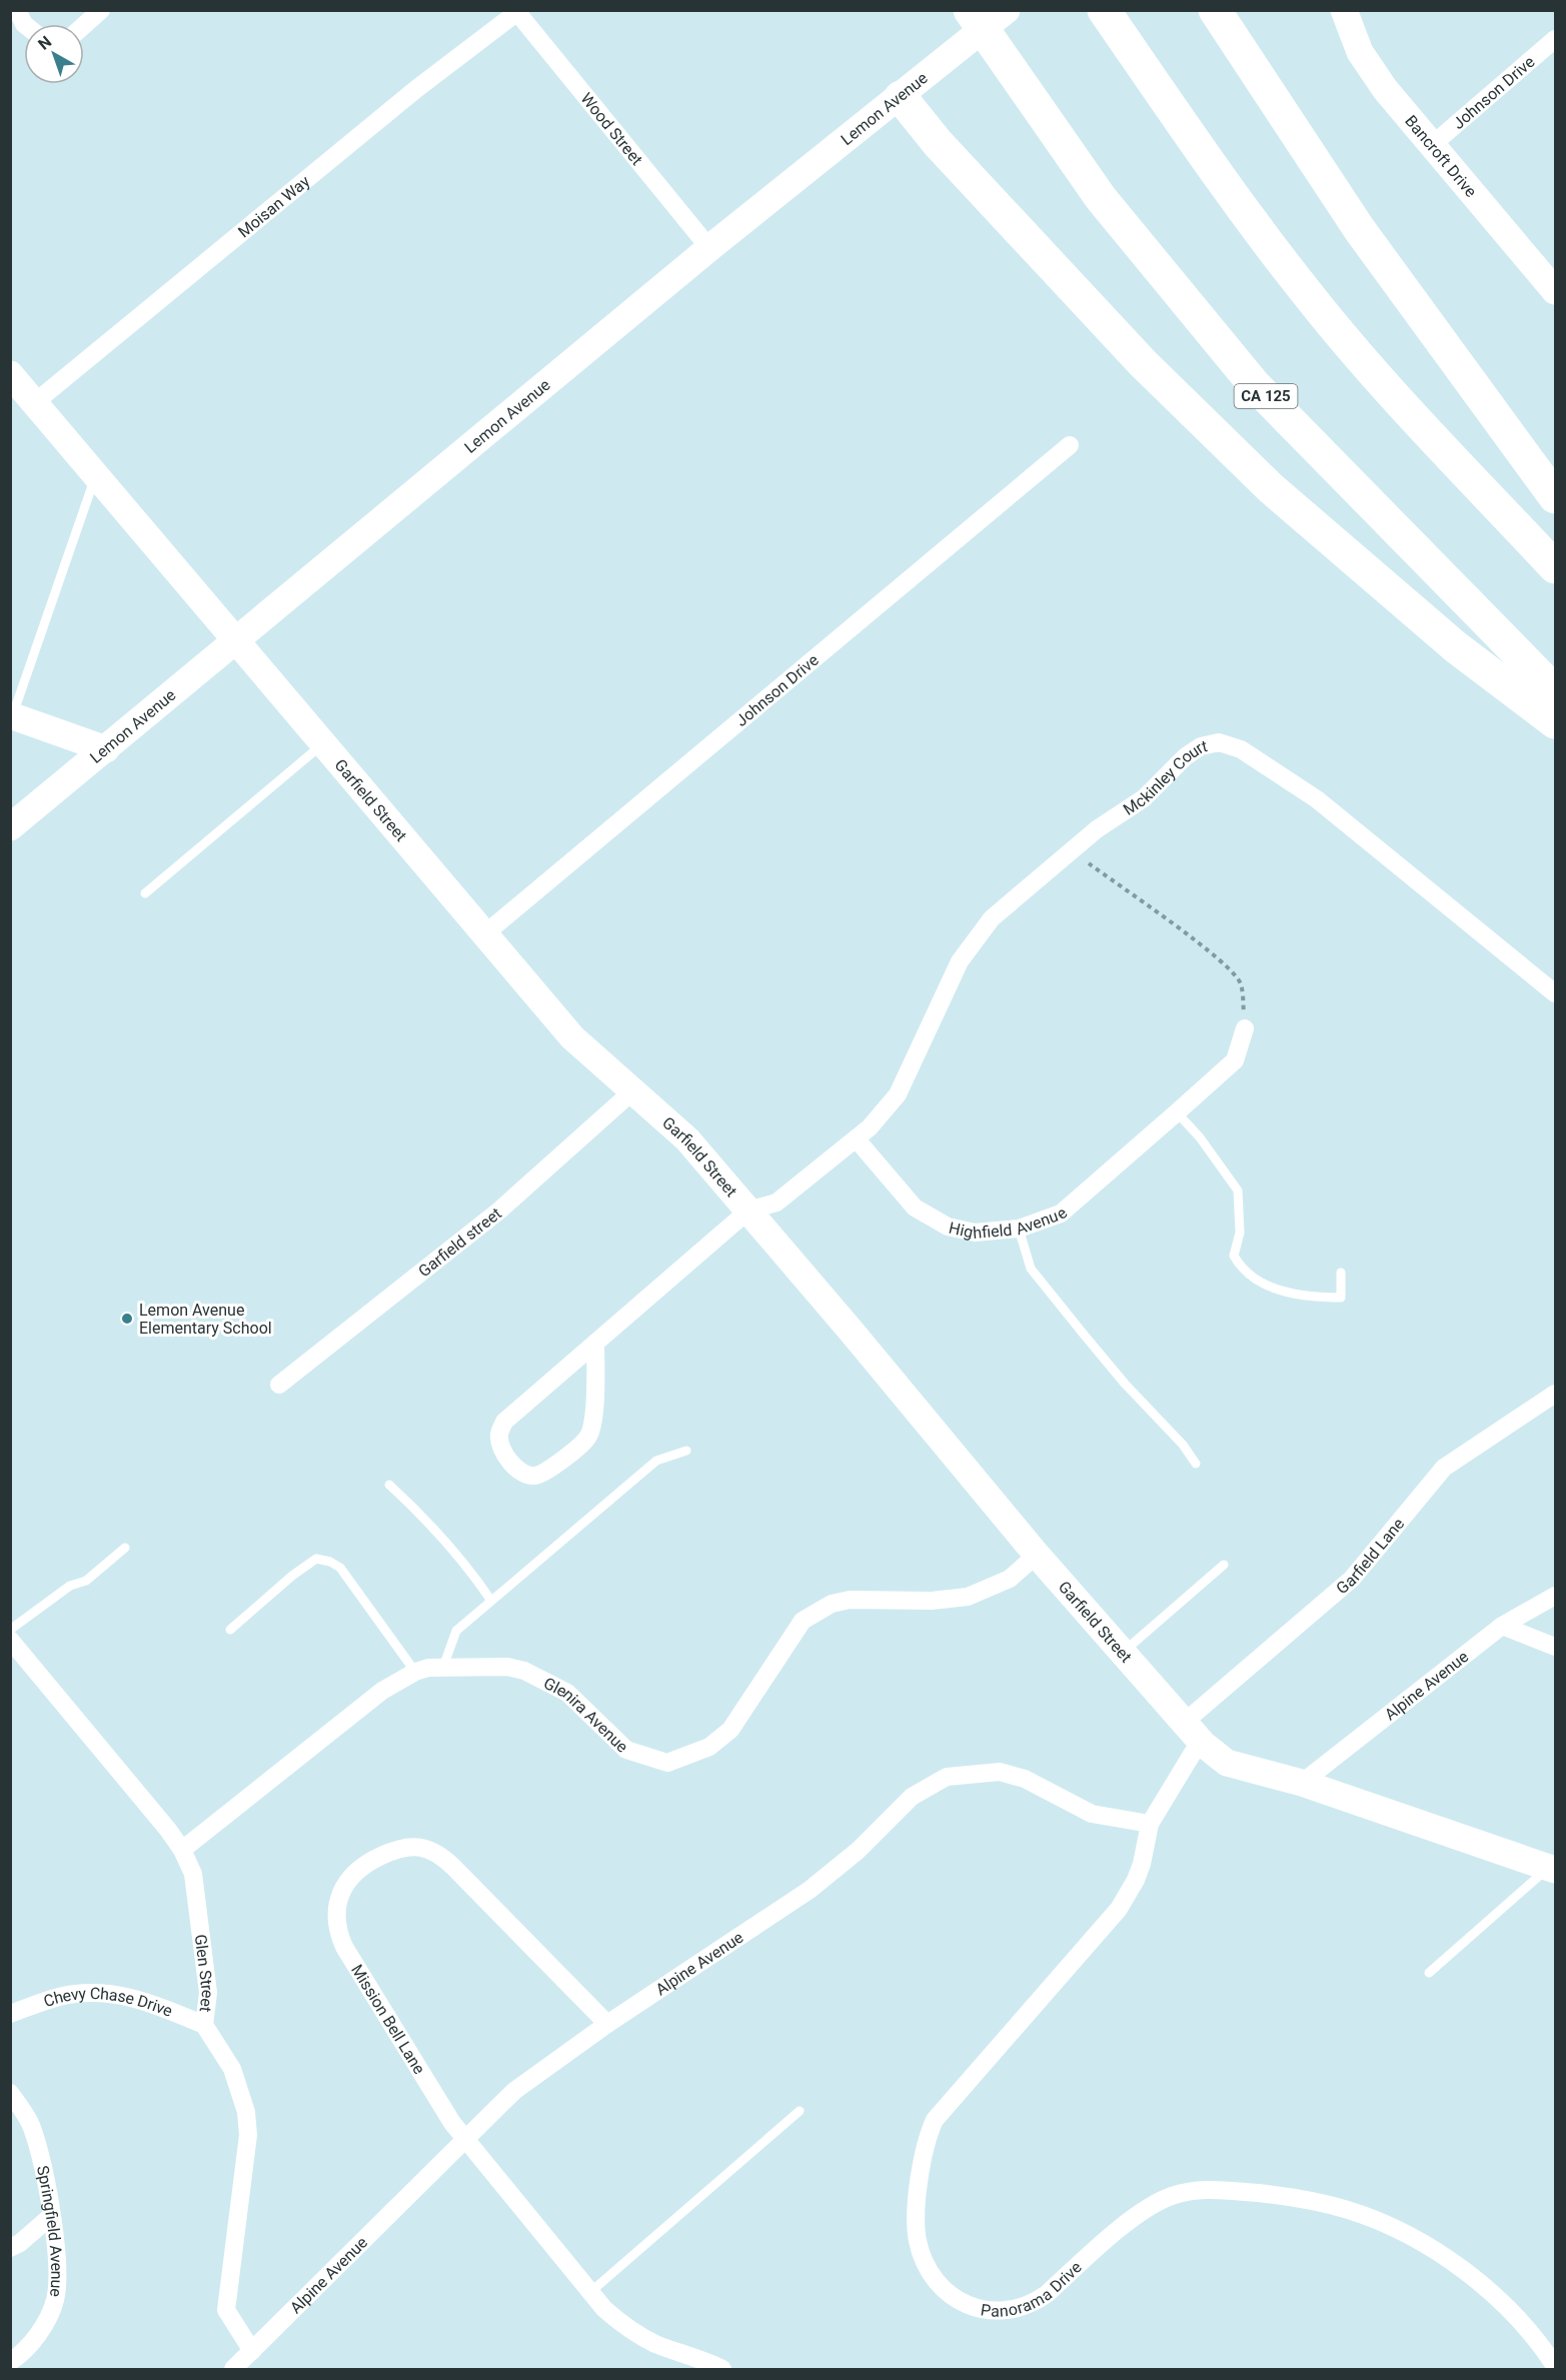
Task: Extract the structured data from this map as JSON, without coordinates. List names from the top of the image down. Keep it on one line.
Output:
{"streets":{"highway":["CA 125"],"street":["Johnson Drive","Lemon Avenue","Wood Street","Bancroft Drive","Moisan Way","Mckinley Court","Garfield Street","Highfield Avenue","Garfield street","Garfield Lane","Alpine Avenue","Glenira Avenue","Glen Street","Chevy Chase Drive","Mission Bell Lane","Springfield Avenue","Panorama Drive"]},"crossings":[["Johnson Drive","Bancroft Drive"],["Johnson Drive","Garfield Street"],["Lemon Avenue","Wood Street"],["Lemon Avenue","Garfield Street"],["Wood Street","Moisan Way"],["Moisan Way","Garfield Street"],["Mckinley Court","Highfield Avenue"],["Garfield Street","Garfield street"],["Garfield Street","Garfield Lane"],["Garfield Street","Alpine Avenue"],["Garfield Street","Glenira Avenue"],["Alpine Avenue","Glen Street"],["Alpine Avenue","Mission Bell Lane"],["Alpine Avenue","Panorama Drive"],["Glenira Avenue","Glen Street"],["Glen Street","Chevy Chase Drive"]],"places":["Lemon Avenue Elementary School"],"north":"top left"}
